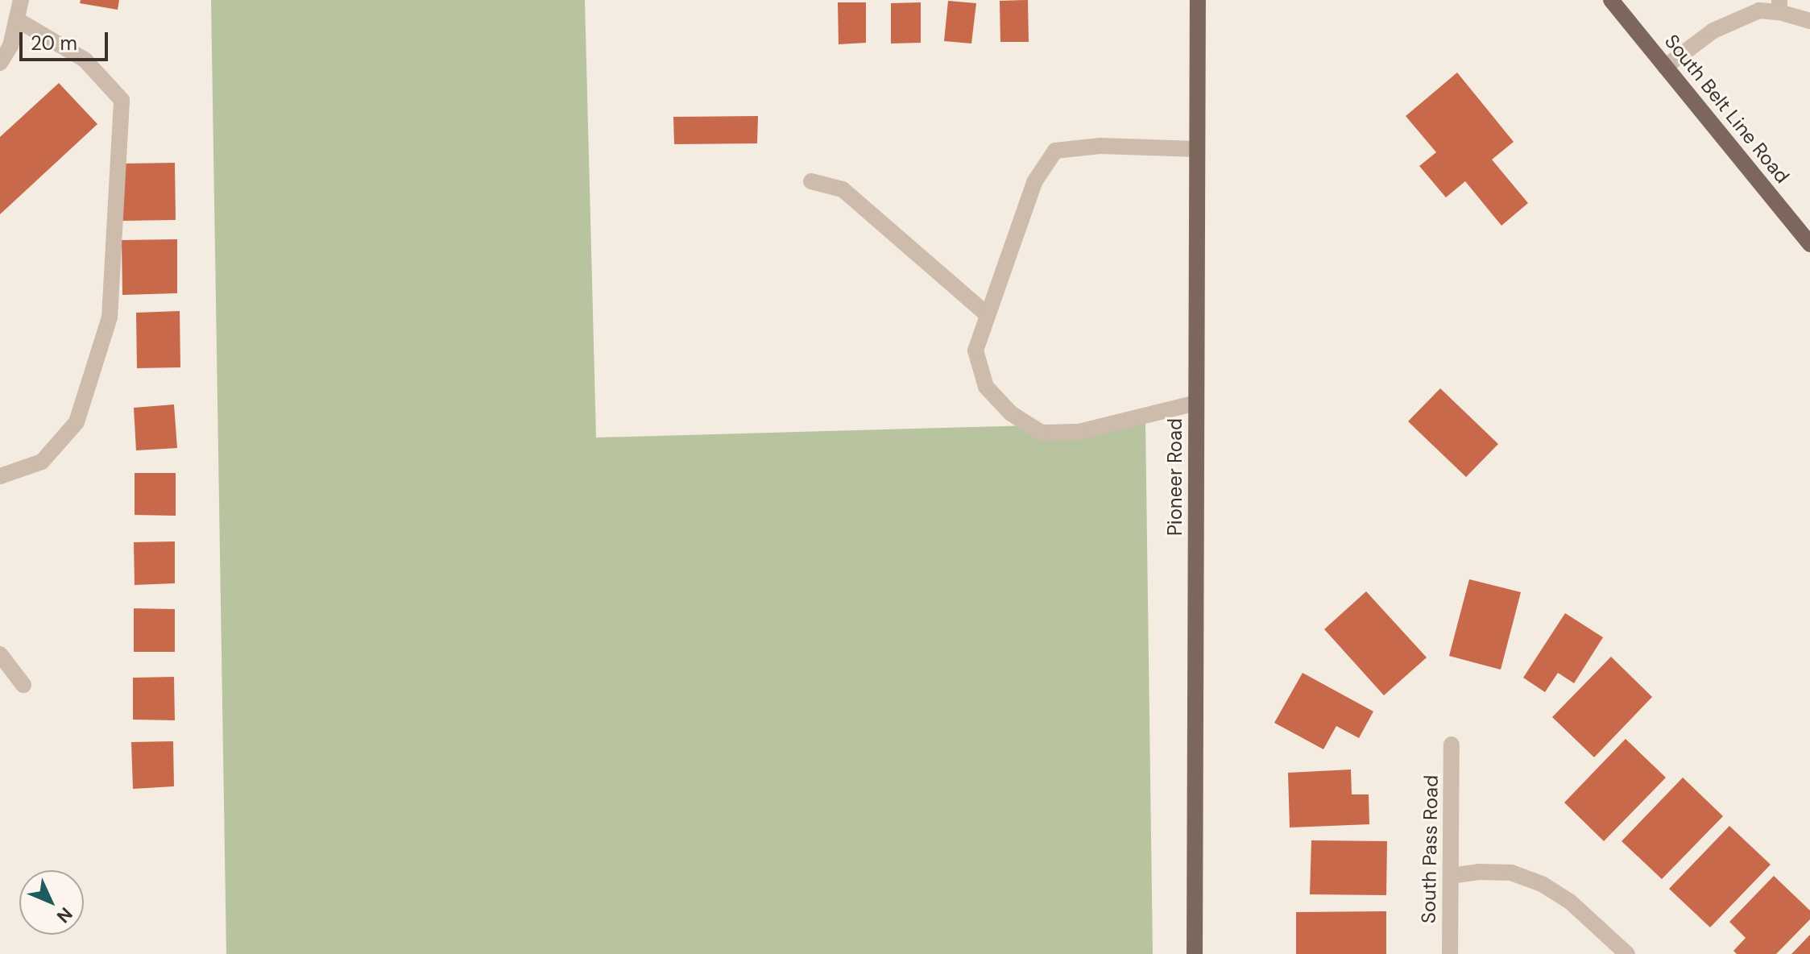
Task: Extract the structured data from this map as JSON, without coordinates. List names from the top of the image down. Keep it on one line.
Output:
{"streets":{"main road":["South Belt Line Road","Pioneer Road"],"street":["South Pass Road"]},"scale_bar":"20 m","north":"bottom right"}
